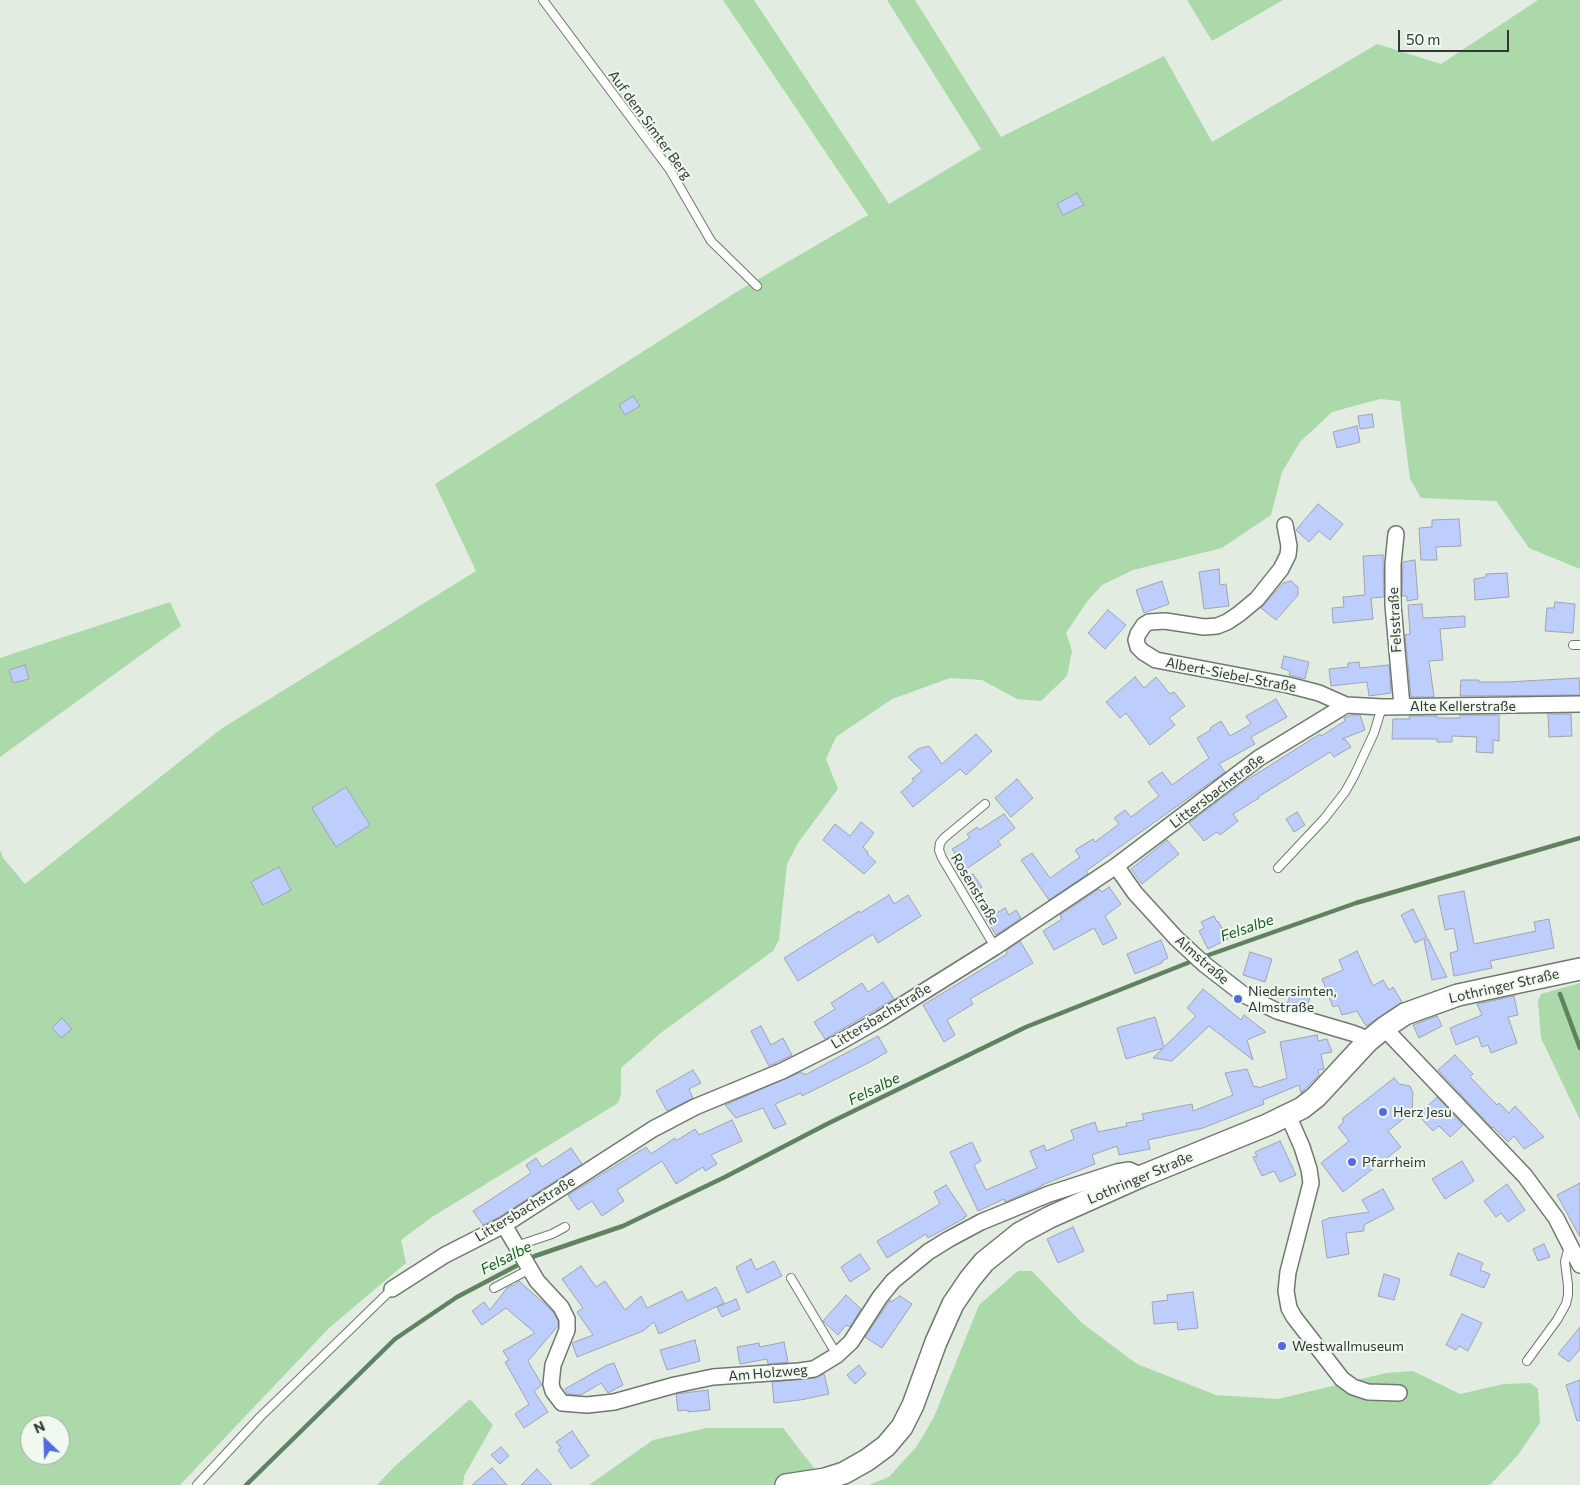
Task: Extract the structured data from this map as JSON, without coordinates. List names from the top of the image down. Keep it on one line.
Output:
{"streets":{"main road":["Lothringer Straße"],"street":["Felsstraße","Albert-Siebel-Straße","Alte Kellerstraße","Littersbachstraße","Almstraße","Am Holzweg"],"lane":["Auf dem Simter Berg","Rosenstraße"]},"crossings":[["Felsstraße","Alte Kellerstraße"],["Albert-Siebel-Straße","Alte Kellerstraße"],["Albert-Siebel-Straße","Littersbachstraße"],["Alte Kellerstraße","Littersbachstraße"],["Littersbachstraße","Rosenstraße"],["Littersbachstraße","Almstraße"],["Littersbachstraße","Am Holzweg"],["Almstraße","Lothringer Straße"],["Lothringer Straße","Am Holzweg"]],"water":["Felsalbe"],"places":["Niedersimten, Almstraße","Herz Jesu","Pfarrheim","Westwallmuseum"],"scale_bar":"50 m","north":"top left"}
